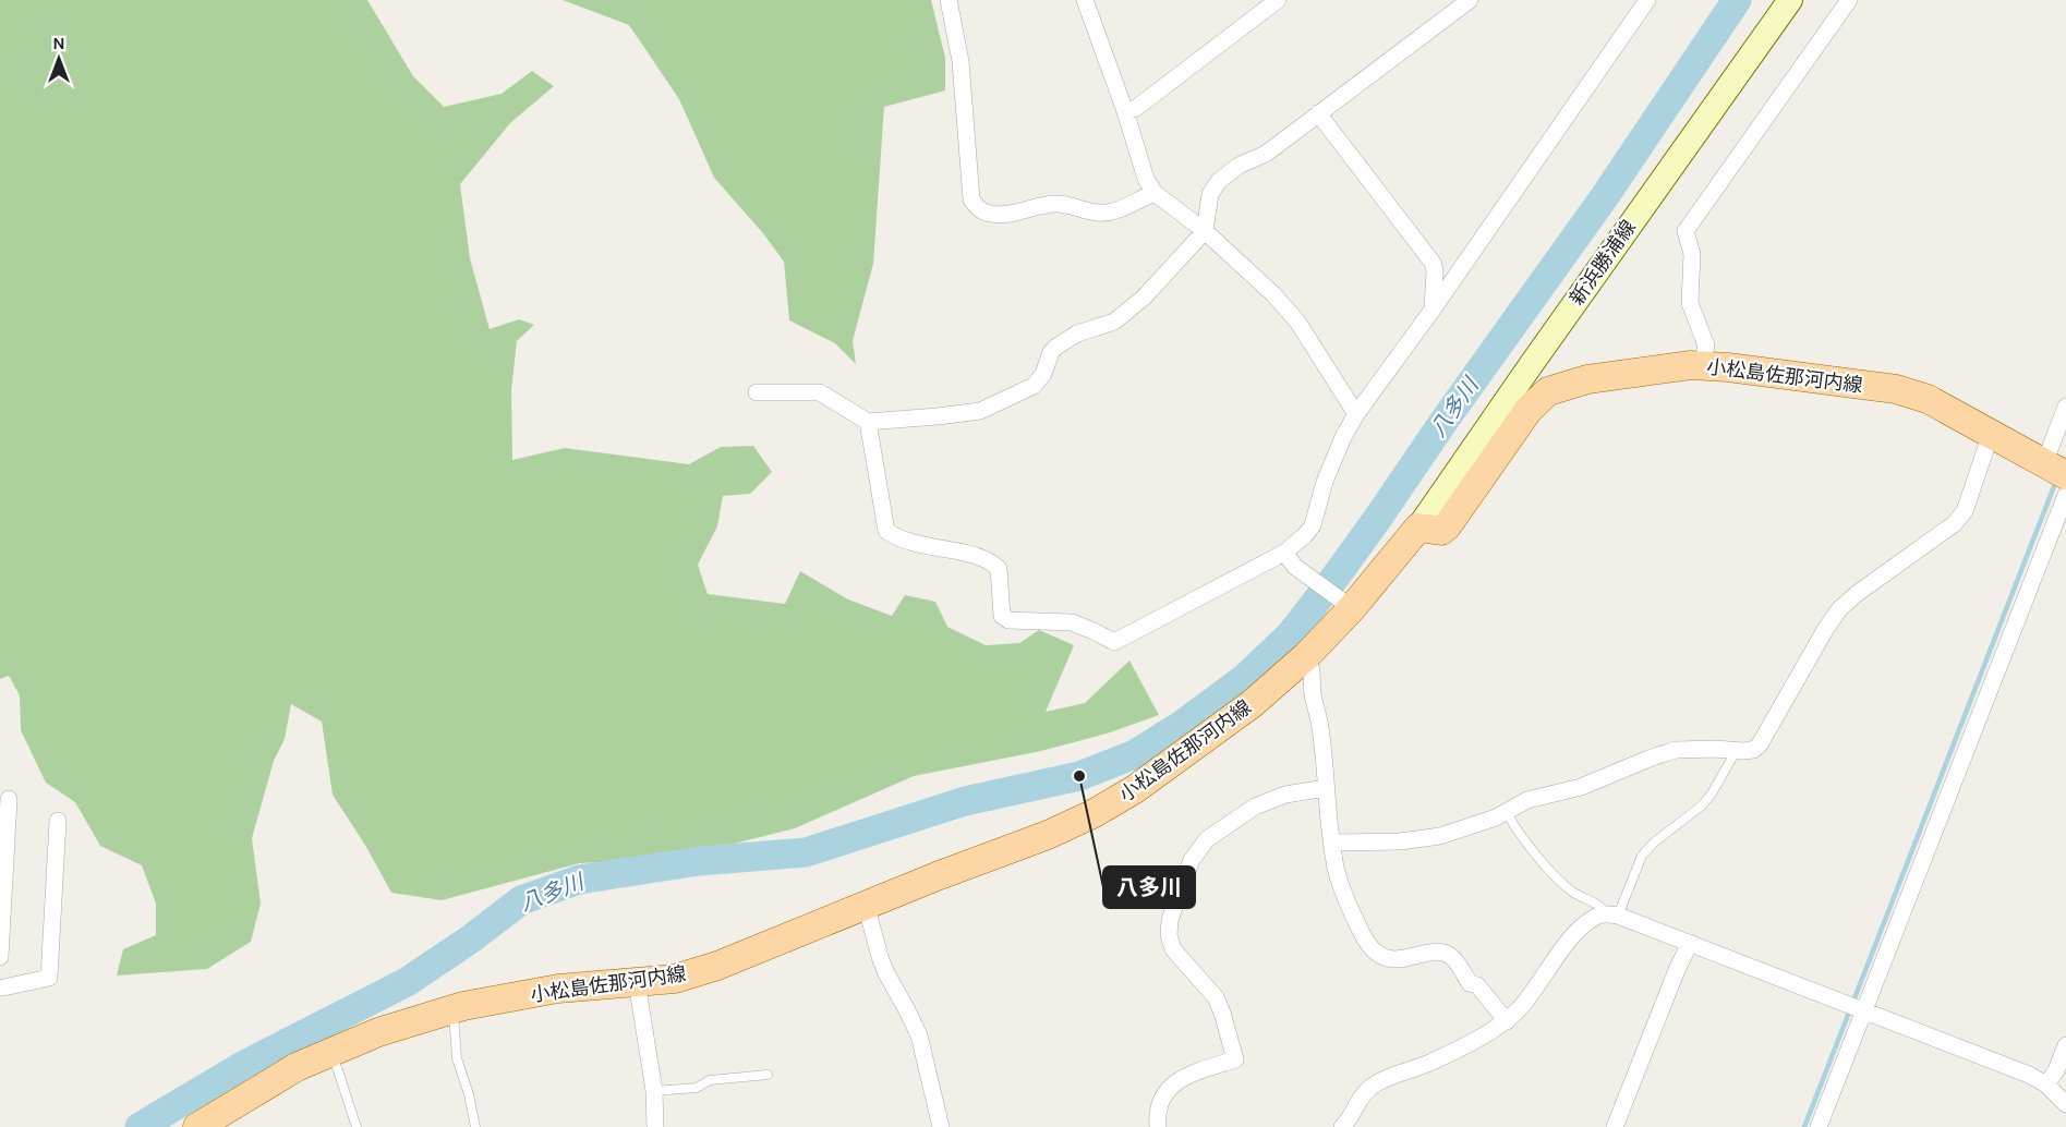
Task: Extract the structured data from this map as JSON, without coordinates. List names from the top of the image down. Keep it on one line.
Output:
{"streets":{"main road":["新浜勝浦線","小松島佐那河内線"]},"crossings":[["新浜勝浦線","小松島佐那河内線"]],"water":["八多川"],"places":["八多川"],"north":"top"}
